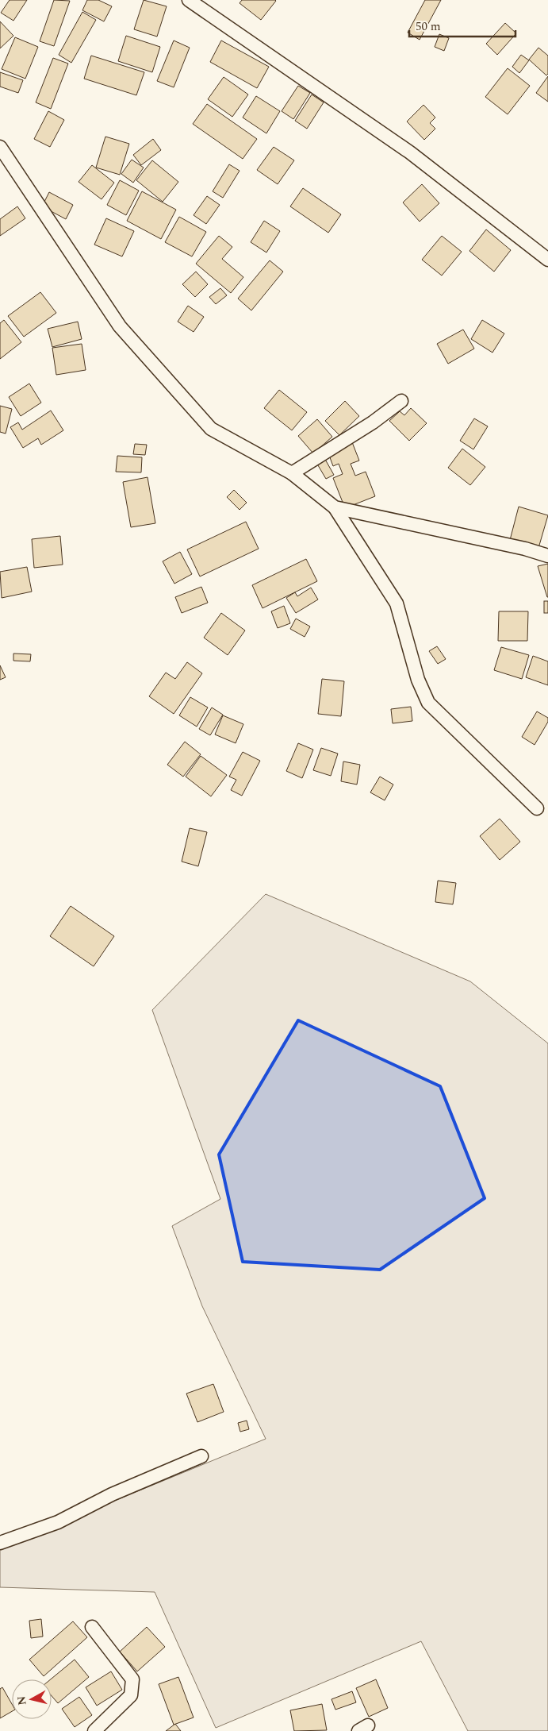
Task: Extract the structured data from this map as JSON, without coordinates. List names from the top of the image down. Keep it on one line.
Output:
{"scale_bar":"50 m","north":"left"}
